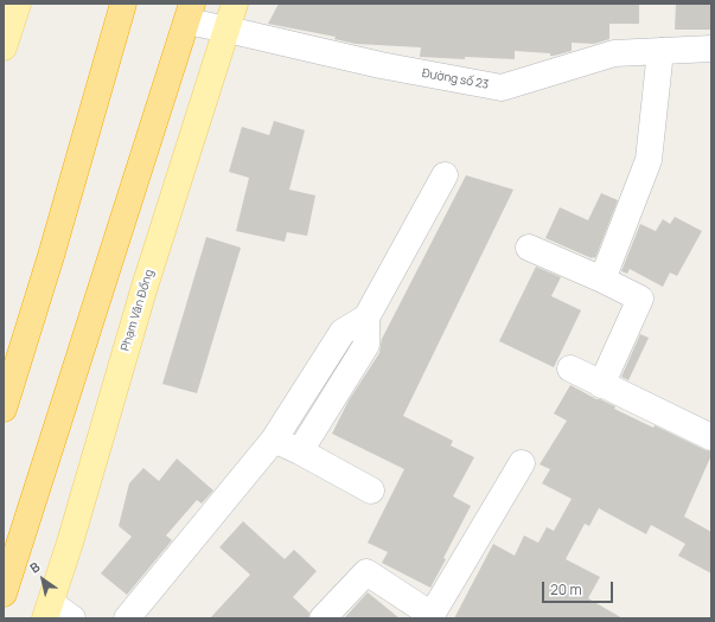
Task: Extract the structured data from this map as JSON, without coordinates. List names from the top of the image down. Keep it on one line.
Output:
{"streets":{"main road":["Phạm Văn Đồng"],"street":["Đường số 23"]},"crossings":[["Đường số 23","Phạm Văn Đồng"]],"scale_bar":"20 m","north":"top left"}
